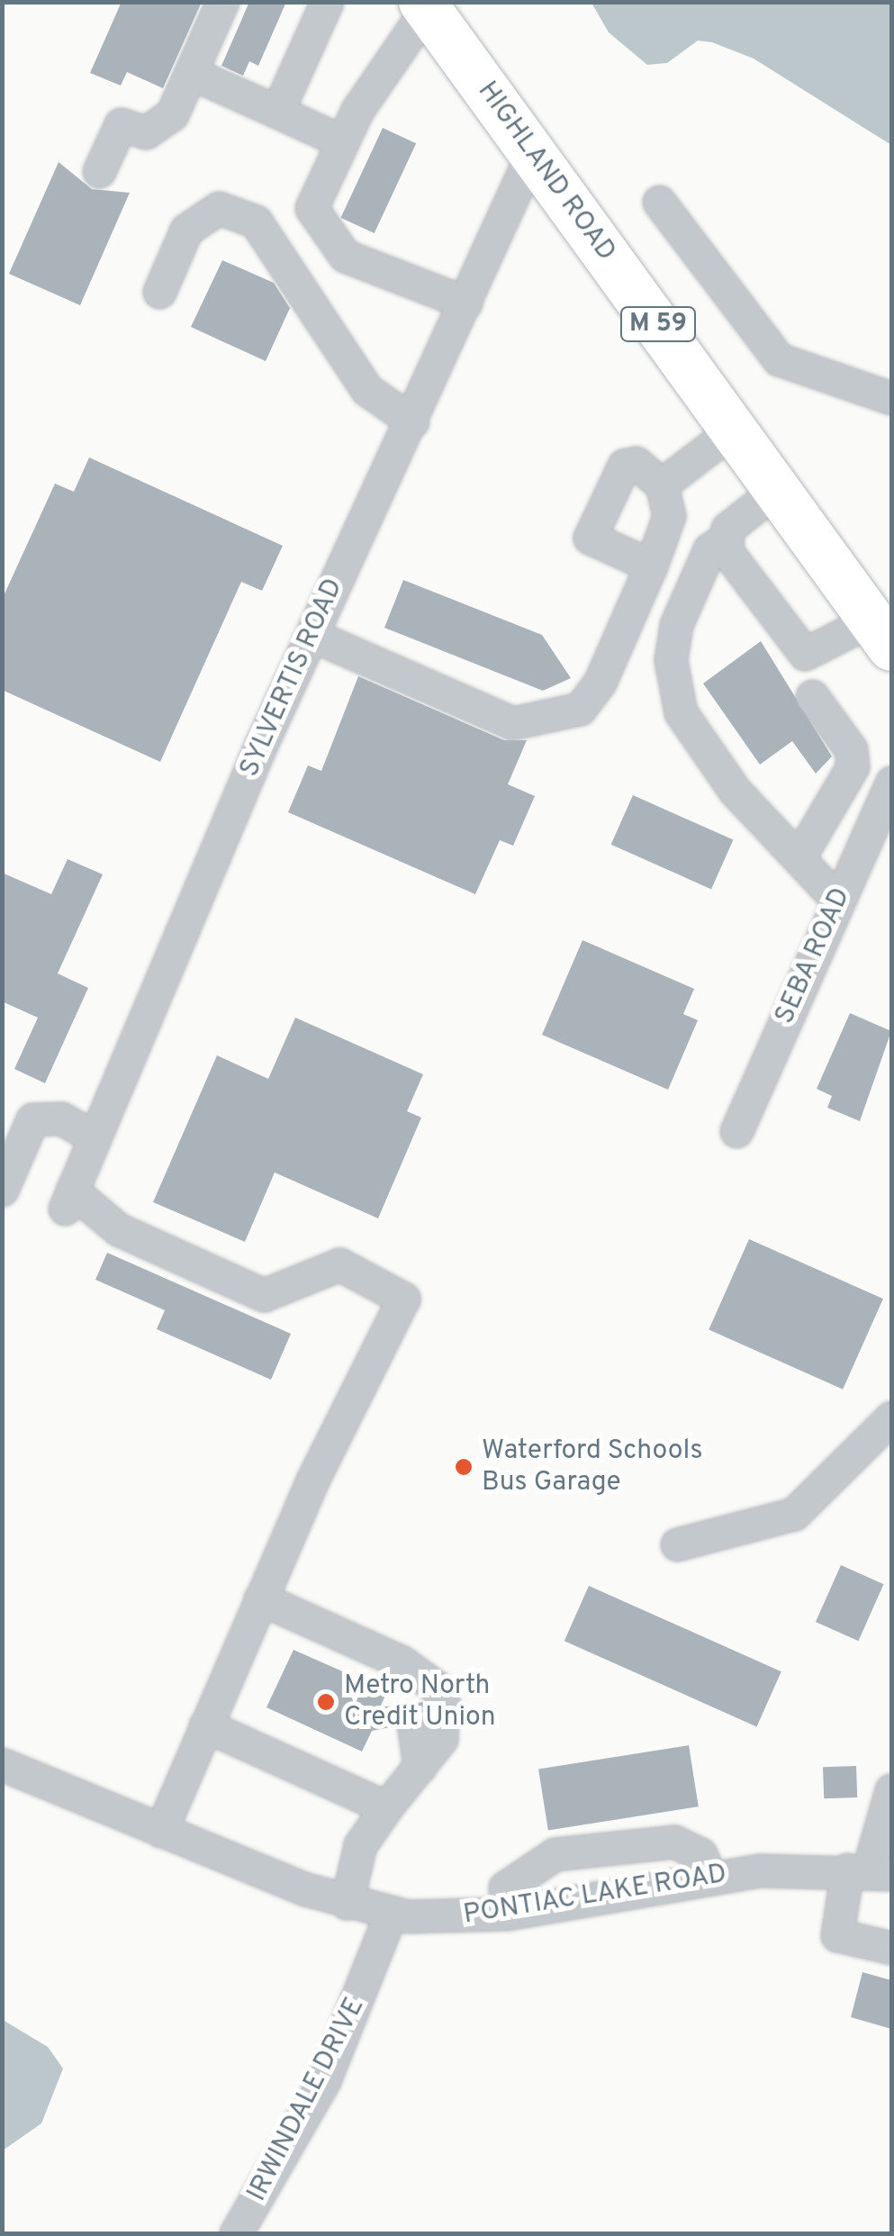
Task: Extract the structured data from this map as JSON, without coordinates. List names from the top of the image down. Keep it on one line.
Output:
{"streets":{"highway":["HIGHLAND ROAD","M 59"],"street":["SYLVERTIS ROAD","SEBA ROAD","PONTIAC LAKE ROAD","IRWINDALE DRIVE"]},"crossings":[["HIGHLAND ROAD","SYLVERTIS ROAD"],["PONTIAC LAKE ROAD","IRWINDALE DRIVE"]],"places":["Waterford Schools Bus Garage","Metro North Credit Union"]}
